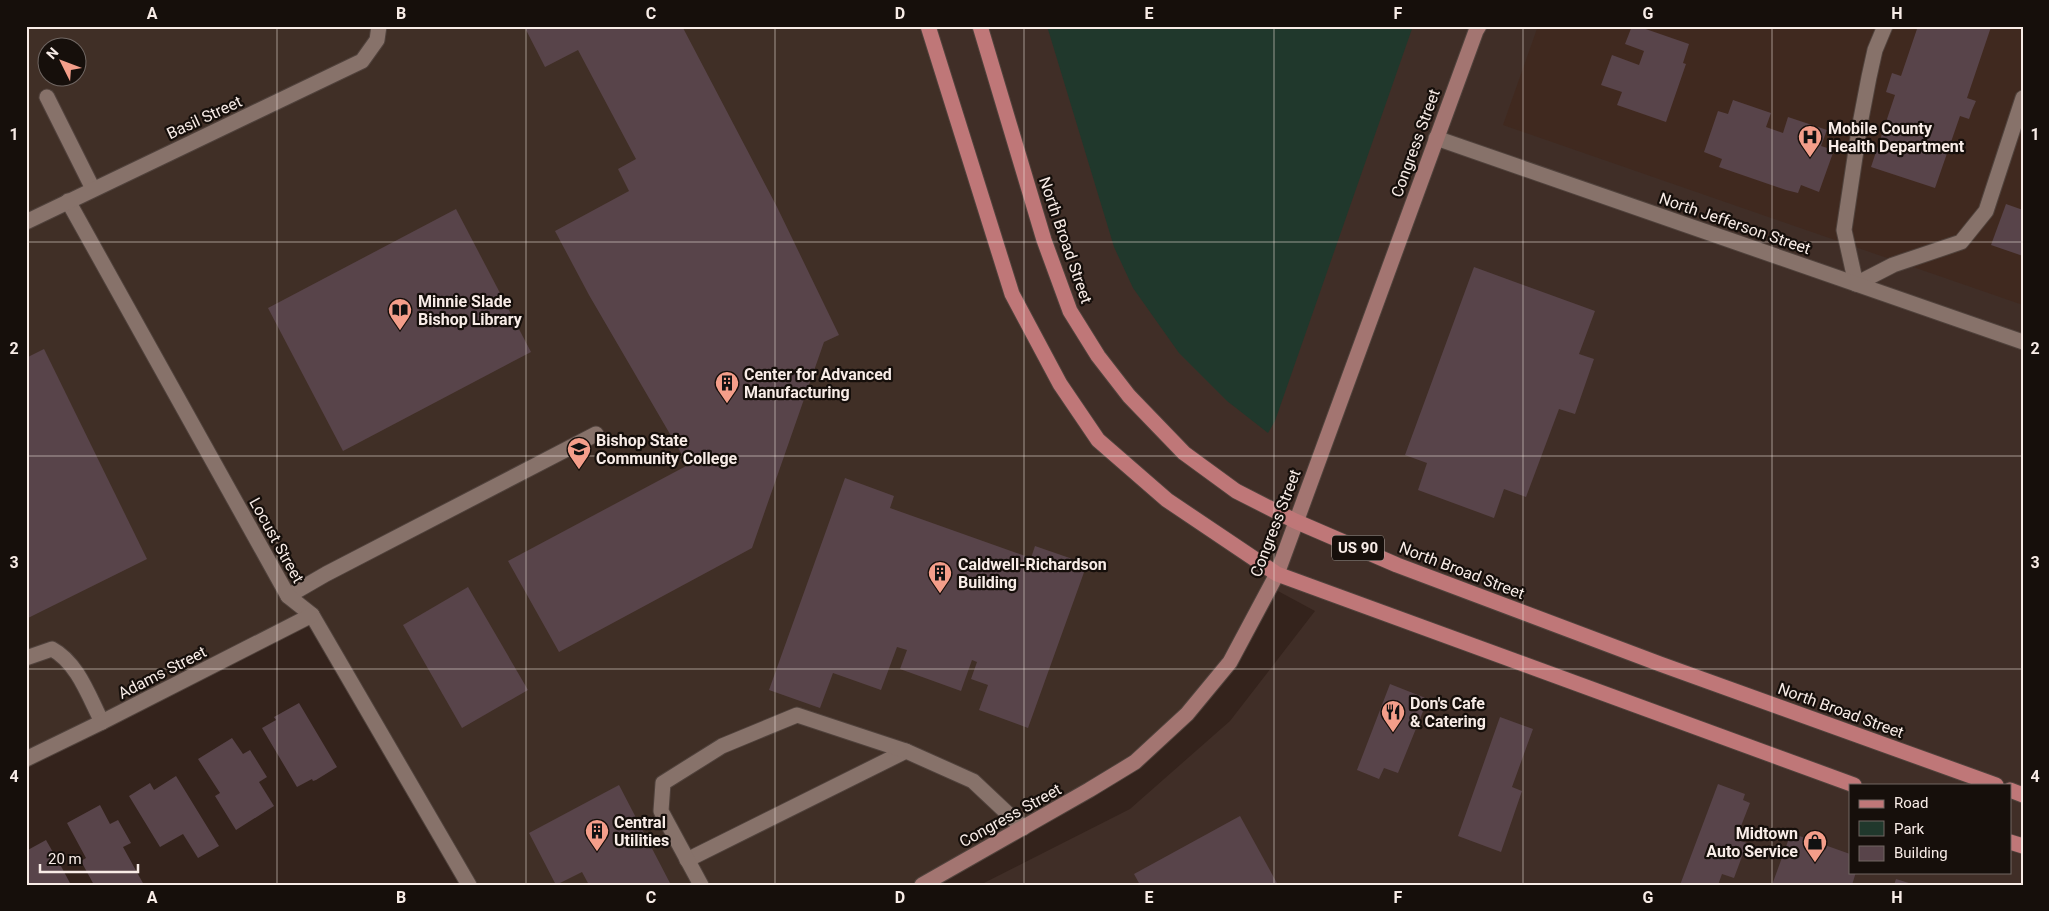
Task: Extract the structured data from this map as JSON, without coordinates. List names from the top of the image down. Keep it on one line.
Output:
{"streets":{"main road":["North Broad Street","US 90"],"street":["Basil Street","Congress Street","North Jefferson Street","Locust Street","Adams Street"]},"crossings":[["Basil Street","Locust Street"],["Congress Street","North Jefferson Street"],["Congress Street","North Broad Street"],["Locust Street","Adams Street"]],"places":{"hospital":["Mobile County Health Department"],"library":["Minnie Slade Bishop Library"],"building":["Center for Advanced Manufacturing","Caldwell-Richardson Building","Central Utilities"],"school or university":["Bishop State Community College"],"restaurant":["Don's Cafe & Catering"],"shop":["Midtown Auto Service"]},"legend":["Road","Park","Building"],"scale_bar":"20 m","north":"top left","grid":{"columns":["A","B","C","D","E","F","G","H"],"rows":["1","2","3","4"]}}
